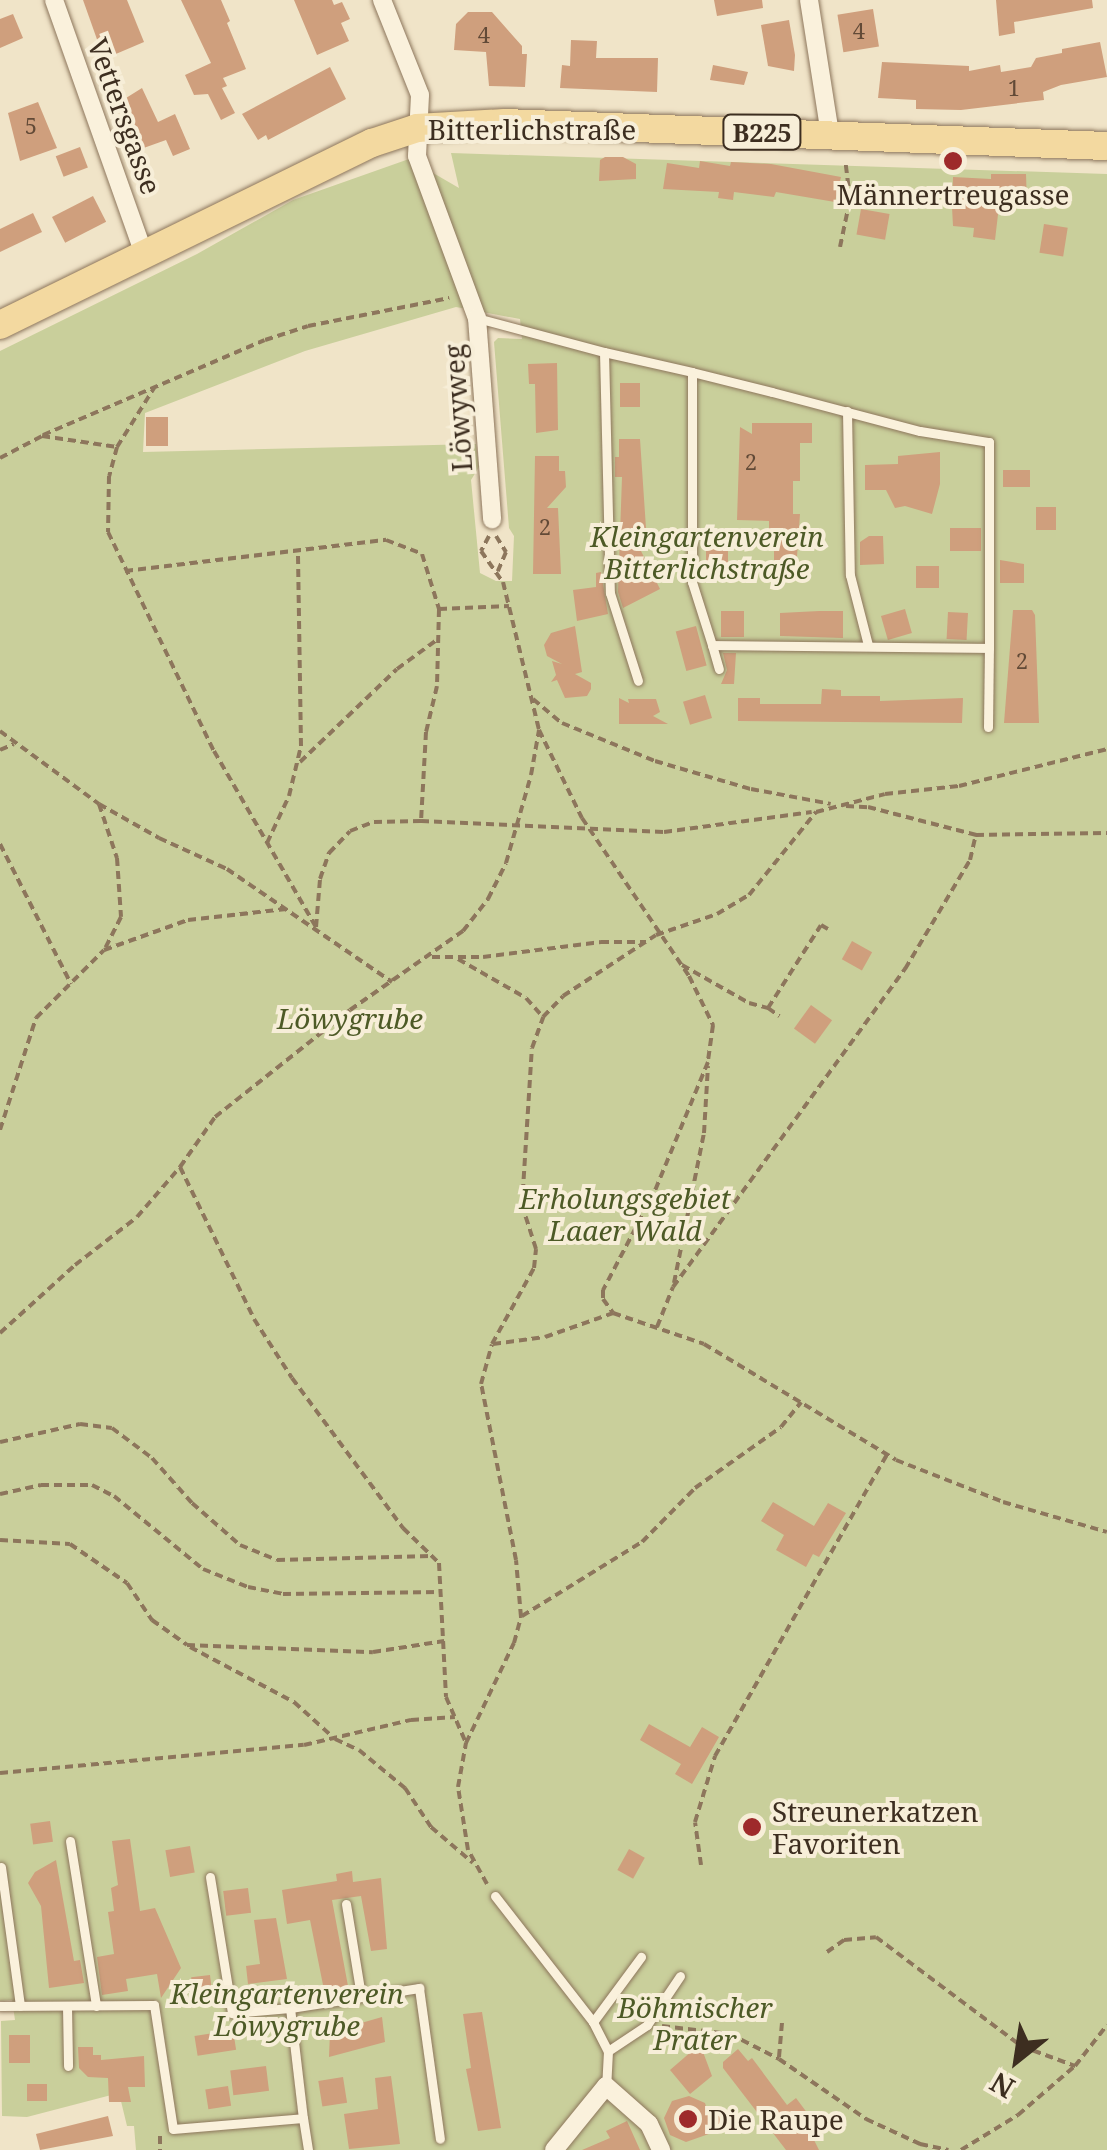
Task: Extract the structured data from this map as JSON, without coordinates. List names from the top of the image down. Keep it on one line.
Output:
{"streets":{"main road":["Bitterlichstraße","B225"],"street":["Vettersgasse","Löwyweg"]},"crossings":[["Vettersgasse","Bitterlichstraße"],["Bitterlichstraße","Löwyweg"]],"parks":["Kleingartenverein Bitterlichstraße","Löwygrube","Erholungsgebiet Laaer Wald","Kleingartenverein Löwygrube","Böhmischer Prater"],"places":["Männertreugasse","Streunerkatzen Favoriten","Die Raupe"],"house_numbers":["4","4","1","5","2","2","2"],"north":"bottom left"}
